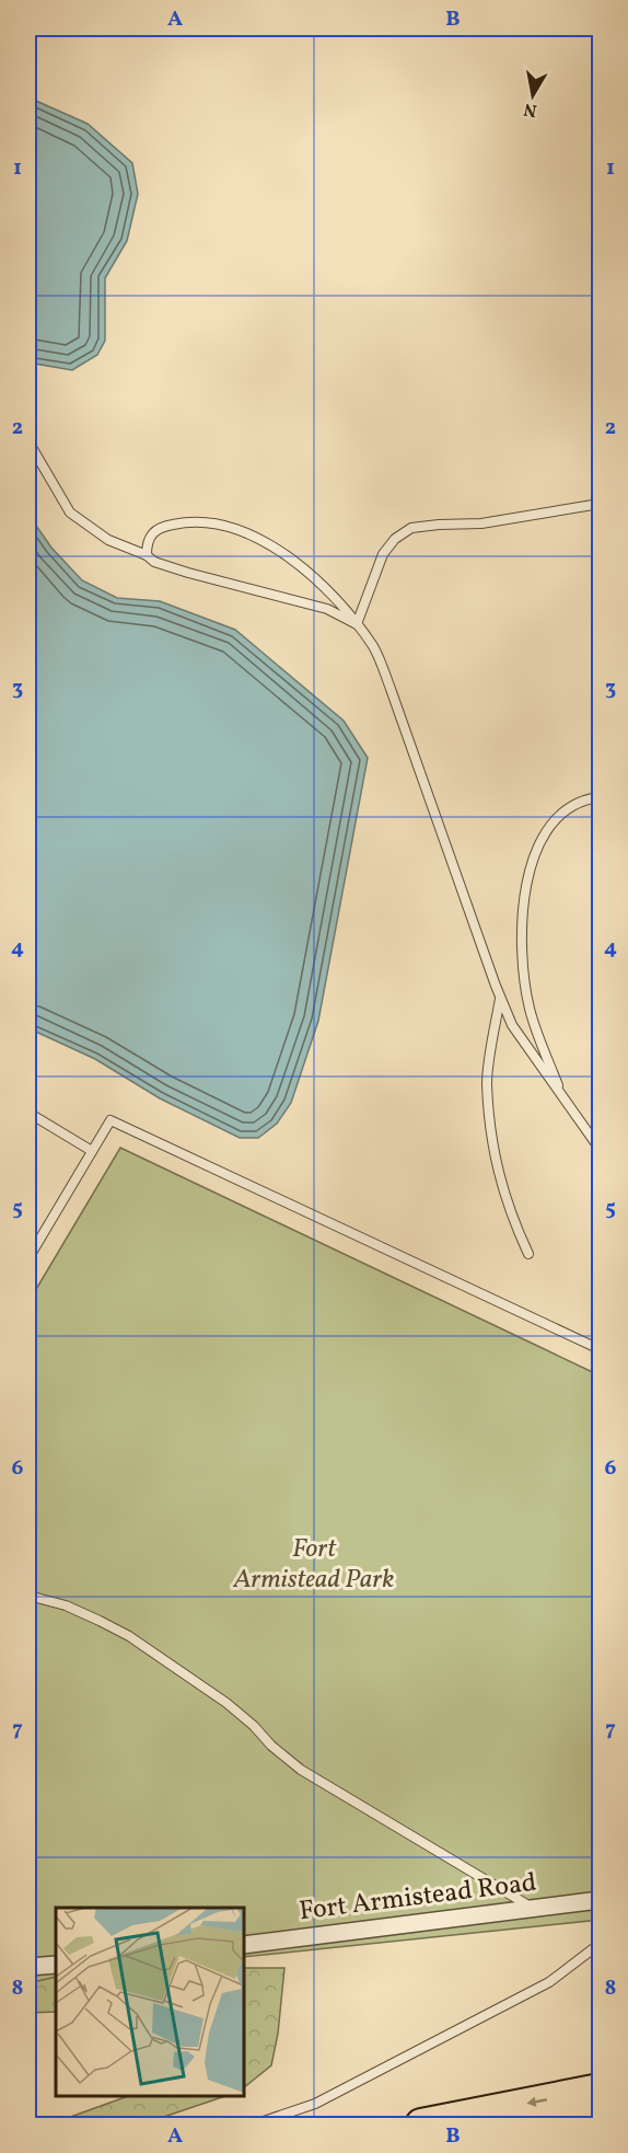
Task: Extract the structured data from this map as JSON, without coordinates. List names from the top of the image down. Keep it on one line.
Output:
{"streets":{"street":["Fort Armistead Road"]},"parks":["Fort Armistead Park"],"north":"bottom","grid":{"columns":["A","B"],"rows":["1","2","3","4","5","6","7","8"]}}
